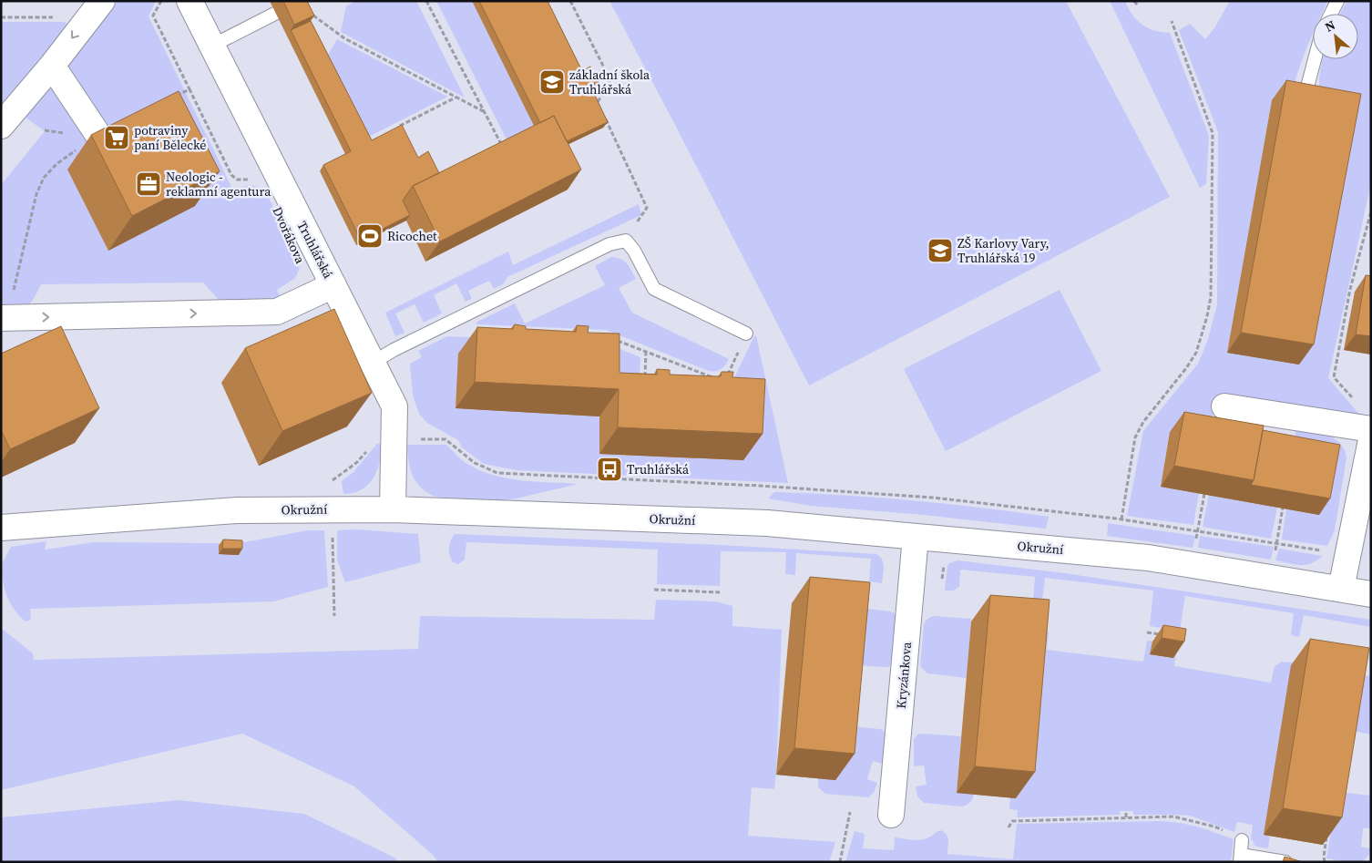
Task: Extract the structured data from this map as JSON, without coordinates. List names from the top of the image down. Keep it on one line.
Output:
{"streets":{"street":["Truhlářská","Okružní","Kryzánkova"]},"crossings":[["Truhlářská","Okružní"],["Okružní","Kryzánkova"]],"places":{"school or university":["základní škola Truhlářská","ZŠ Karlovy Vary, Truhlářská 19"],"supermarket":["potraviny paní Bělecké"],"office":["Neologic - reklamní agentura"],"sports":["Ricochet"],"bus stop":["Truhlářská"]},"north":"top left"}
